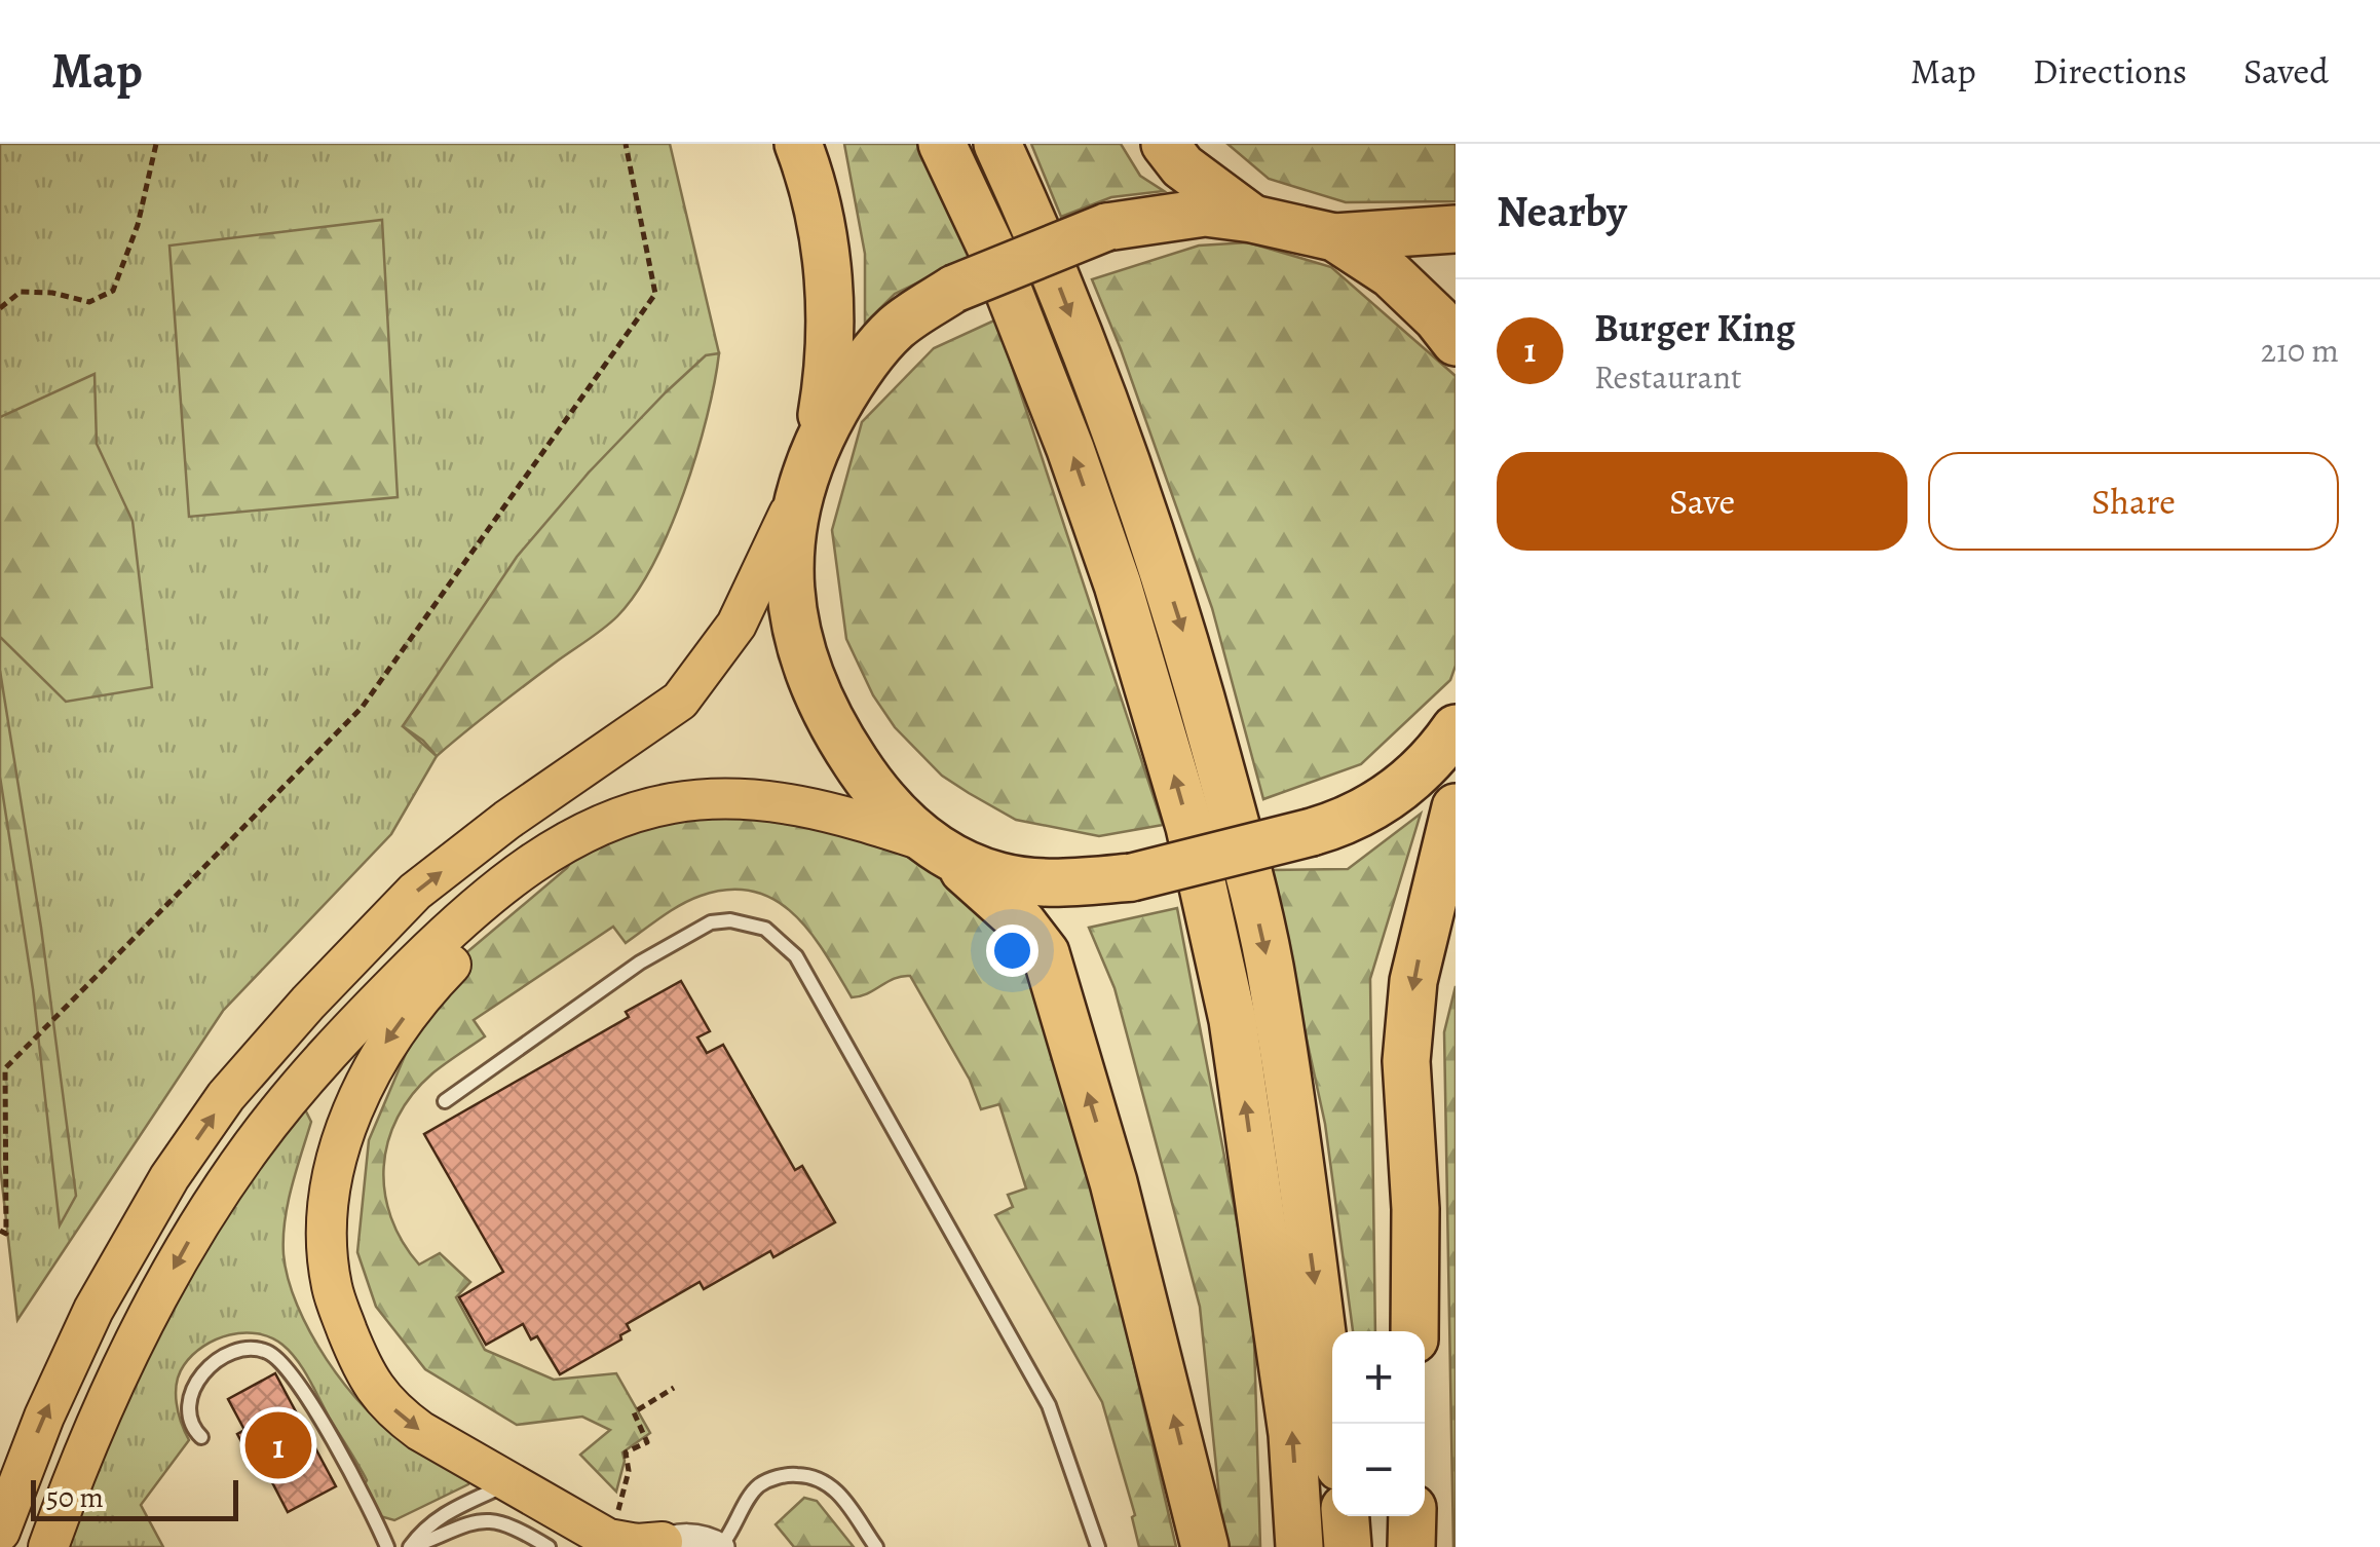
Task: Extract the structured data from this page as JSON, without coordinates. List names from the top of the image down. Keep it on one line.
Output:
{"scale_bar":"50 m","page":{"header":"Map","nav":["Map","Directions","Saved"],"heading":"Nearby","list":[{"mark":"1","name":"Burger King","note":"Restaurant","value":"210 m"}],"buttons":["Save","Share"],"map_buttons":["+","−"],"pins":"1","scale":"50 m"}}
